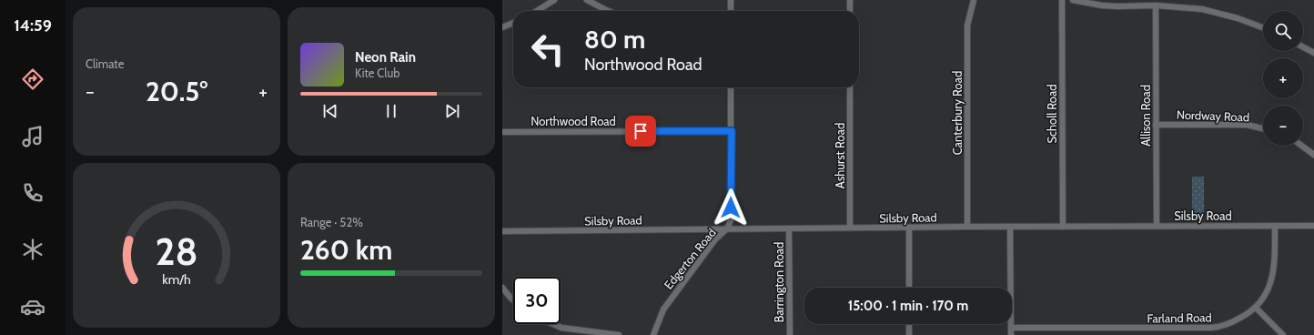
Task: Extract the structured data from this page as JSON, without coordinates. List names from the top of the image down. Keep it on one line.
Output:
{"streets":{"street":["Canterbury Road","Scholl Road","Allison Road","Nordway Road","Northwood Road","Ashurst Road","Silsby Road","Edgerton Road","Barrington Road","Farland Road"]},"crossings":[["Canterbury Road","Silsby Road"],["Scholl Road","Silsby Road"],["Allison Road","Nordway Road"],["Allison Road","Silsby Road"],["Northwood Road","Edgerton Road"],["Ashurst Road","Silsby Road"],["Silsby Road","Edgerton Road"],["Silsby Road","Barrington Road"],["Silsby Road","Farland Road"]],"page":{"tabs":"14:59","tile":["Climate",["Range · 52%","260 km"]],"map_buttons":["+","−"],"turn":["80 m","Northwood Road"],"song":["Neon Rain","Kite Club"],"heat":["−","20.5°","+"],"limit":"30","trip":"15:00 · 1 min · 170 m","gauge":["28","km/h"]}}
